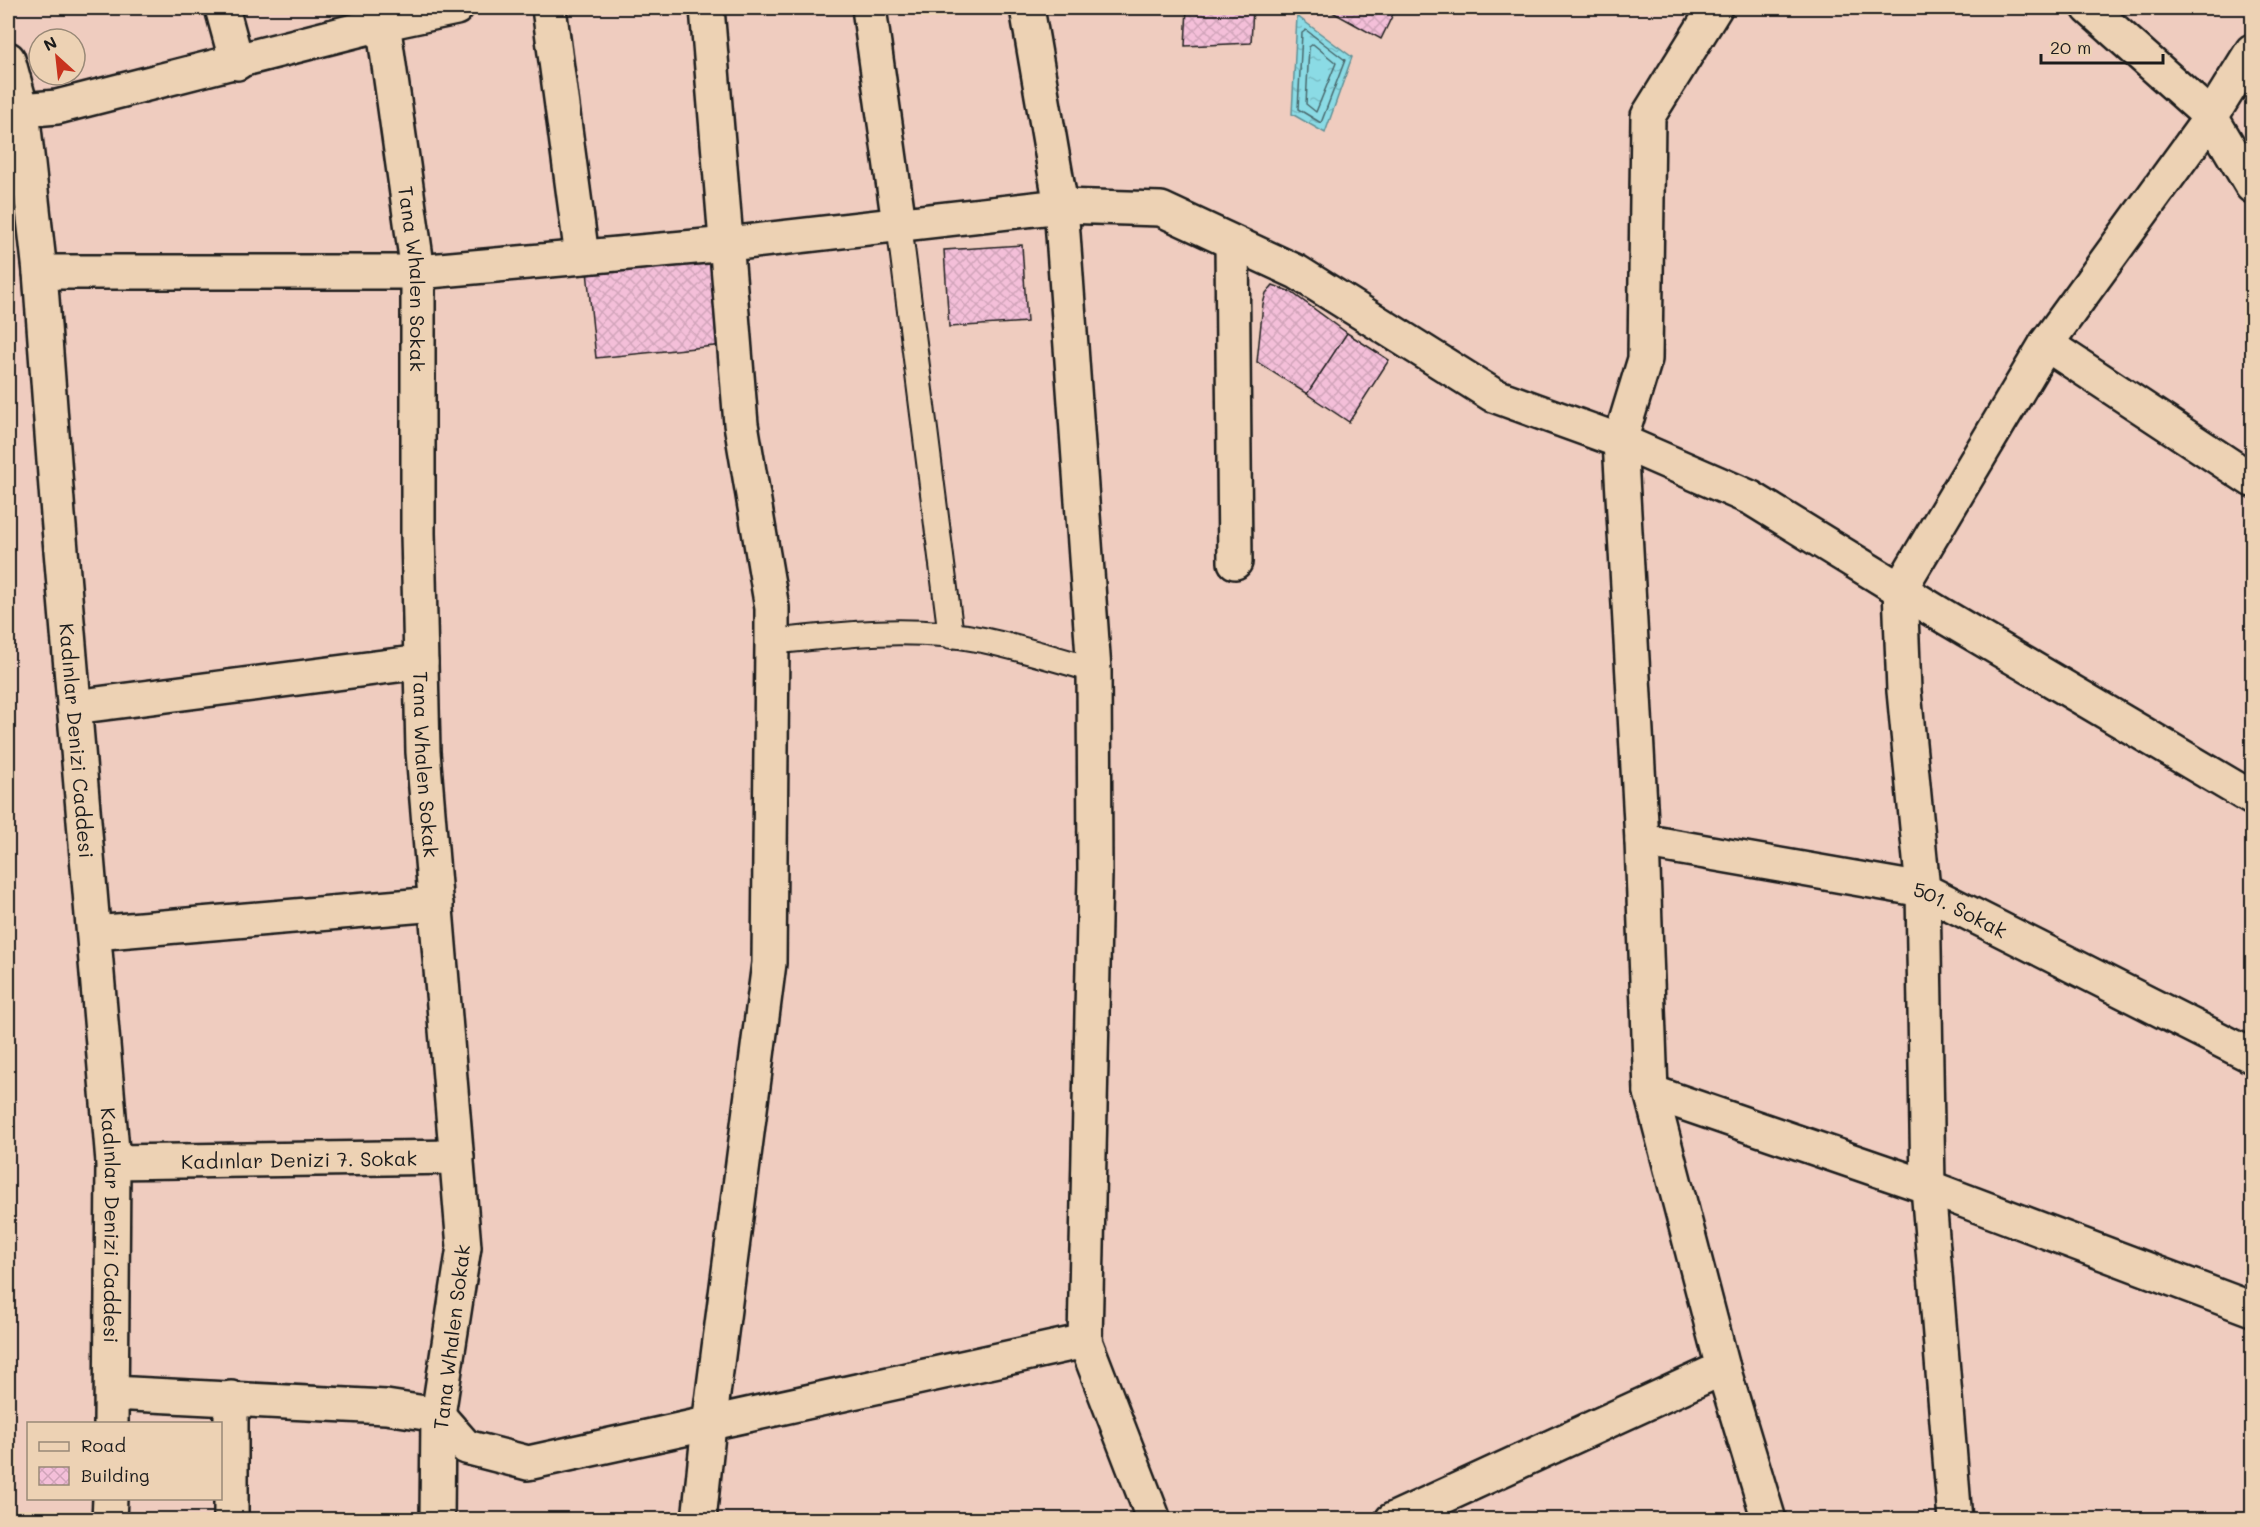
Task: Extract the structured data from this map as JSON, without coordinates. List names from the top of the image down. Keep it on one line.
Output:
{"streets":{"street":["Tana Whalen Sokak","Kadınlar Denizi Caddesi","501. Sokak","Kadınlar Denizi 7. Sokak"]},"crossings":[["Tana Whalen Sokak","Kadınlar Denizi 7. Sokak"],["Kadınlar Denizi Caddesi","Kadınlar Denizi 7. Sokak"]],"legend":["Road","Building"],"scale_bar":"20 m","north":"top left"}
